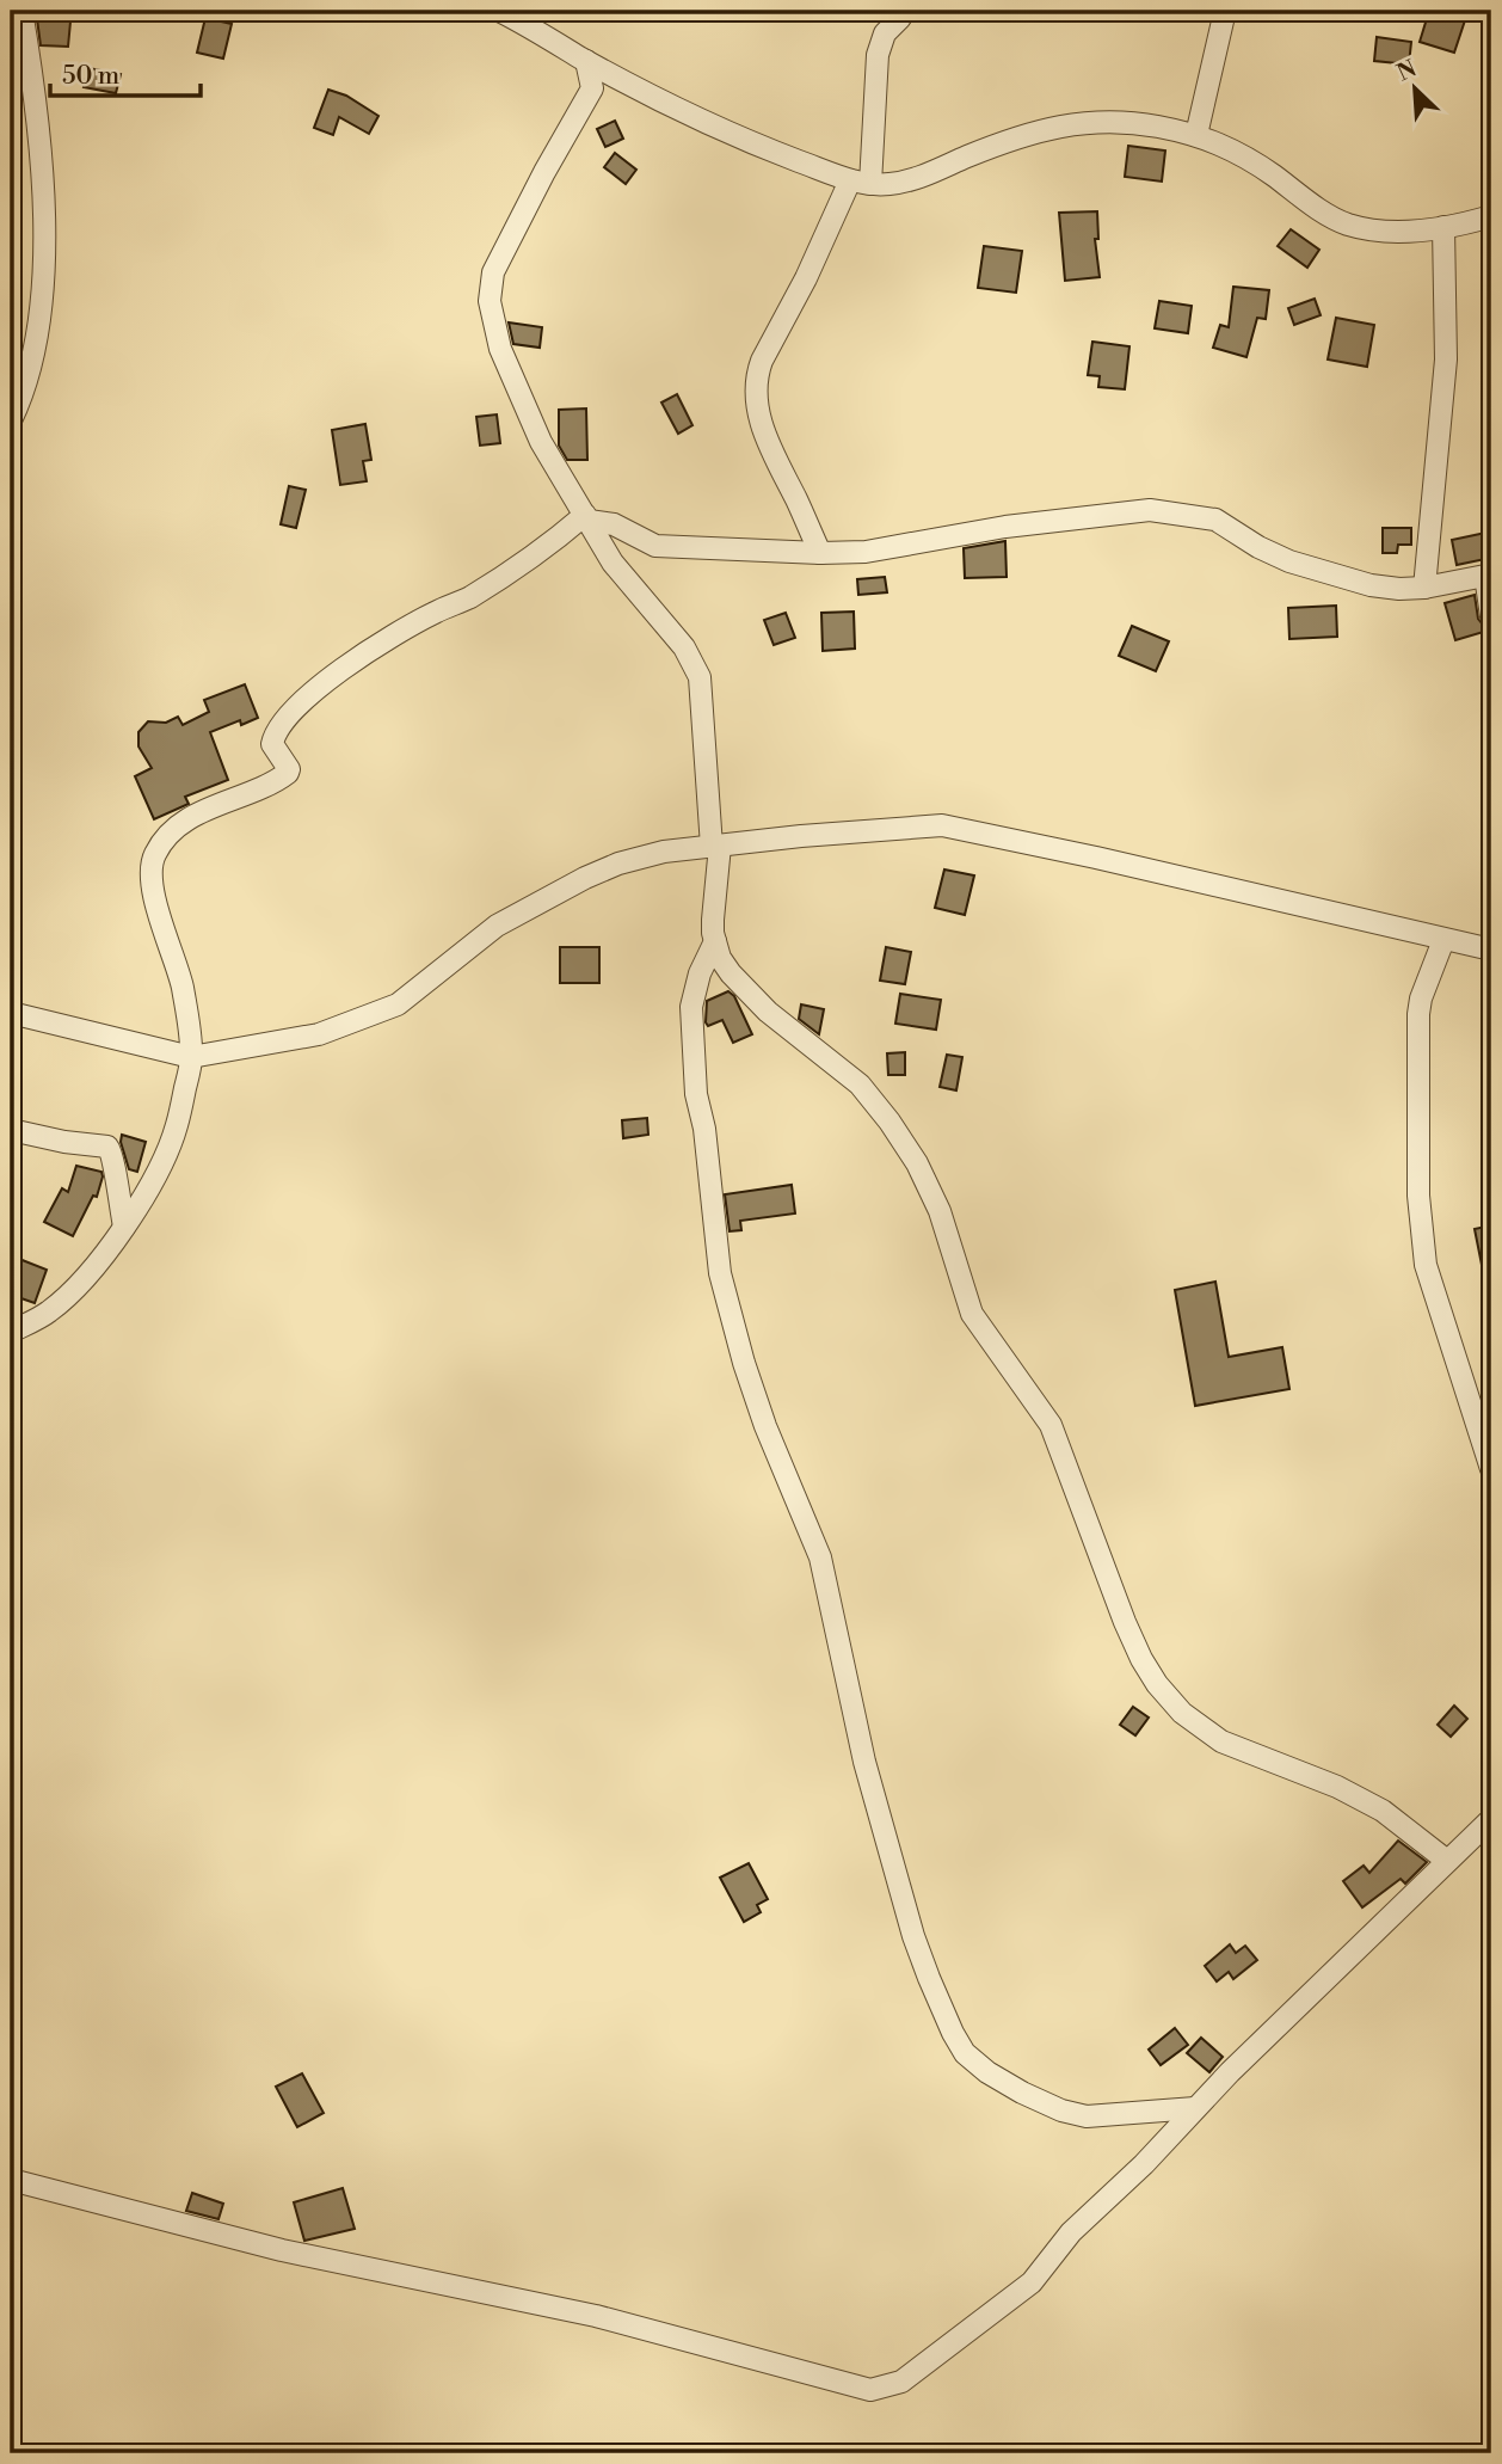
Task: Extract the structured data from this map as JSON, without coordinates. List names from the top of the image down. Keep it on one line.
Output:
{"scale_bar":"50 m","north":"top left"}
